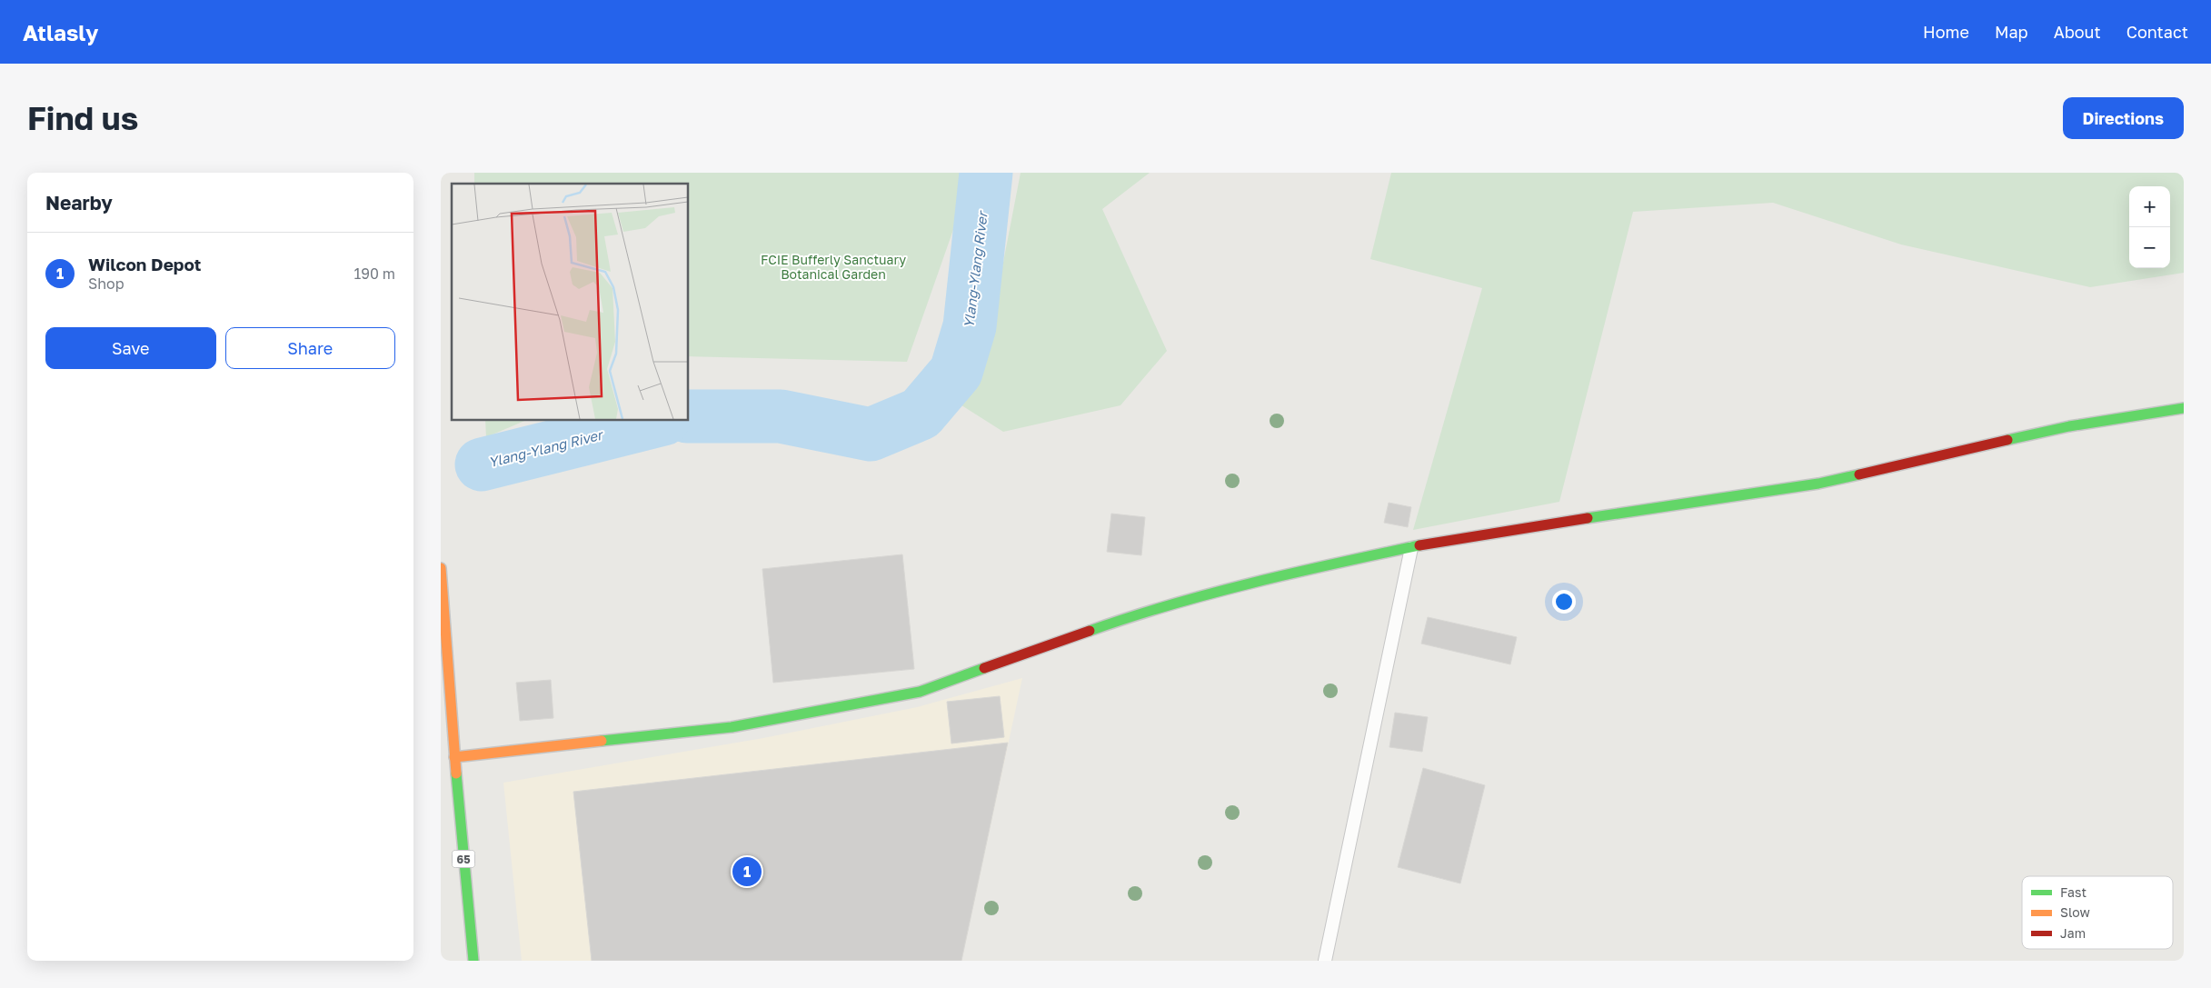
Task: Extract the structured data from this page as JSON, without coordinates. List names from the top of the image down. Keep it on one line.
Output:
{"streets":{"street":["65"]},"water":["Ylang-Ylang River"],"parks":["FCIE Bufferly Sanctuary Botanical Garden"],"legend":["Fast","Slow","Jam"],"page":{"header":"Atlasly","nav":["Home","Map","About","Contact"],"buttons":["Directions",["Save","Share"]],"title":"Find us","heading":"Nearby","map_buttons":["+","−"],"list":[{"mark":"1","name":"Wilcon Depot","note":"Shop","value":"190 m"}],"pins":"1"}}
